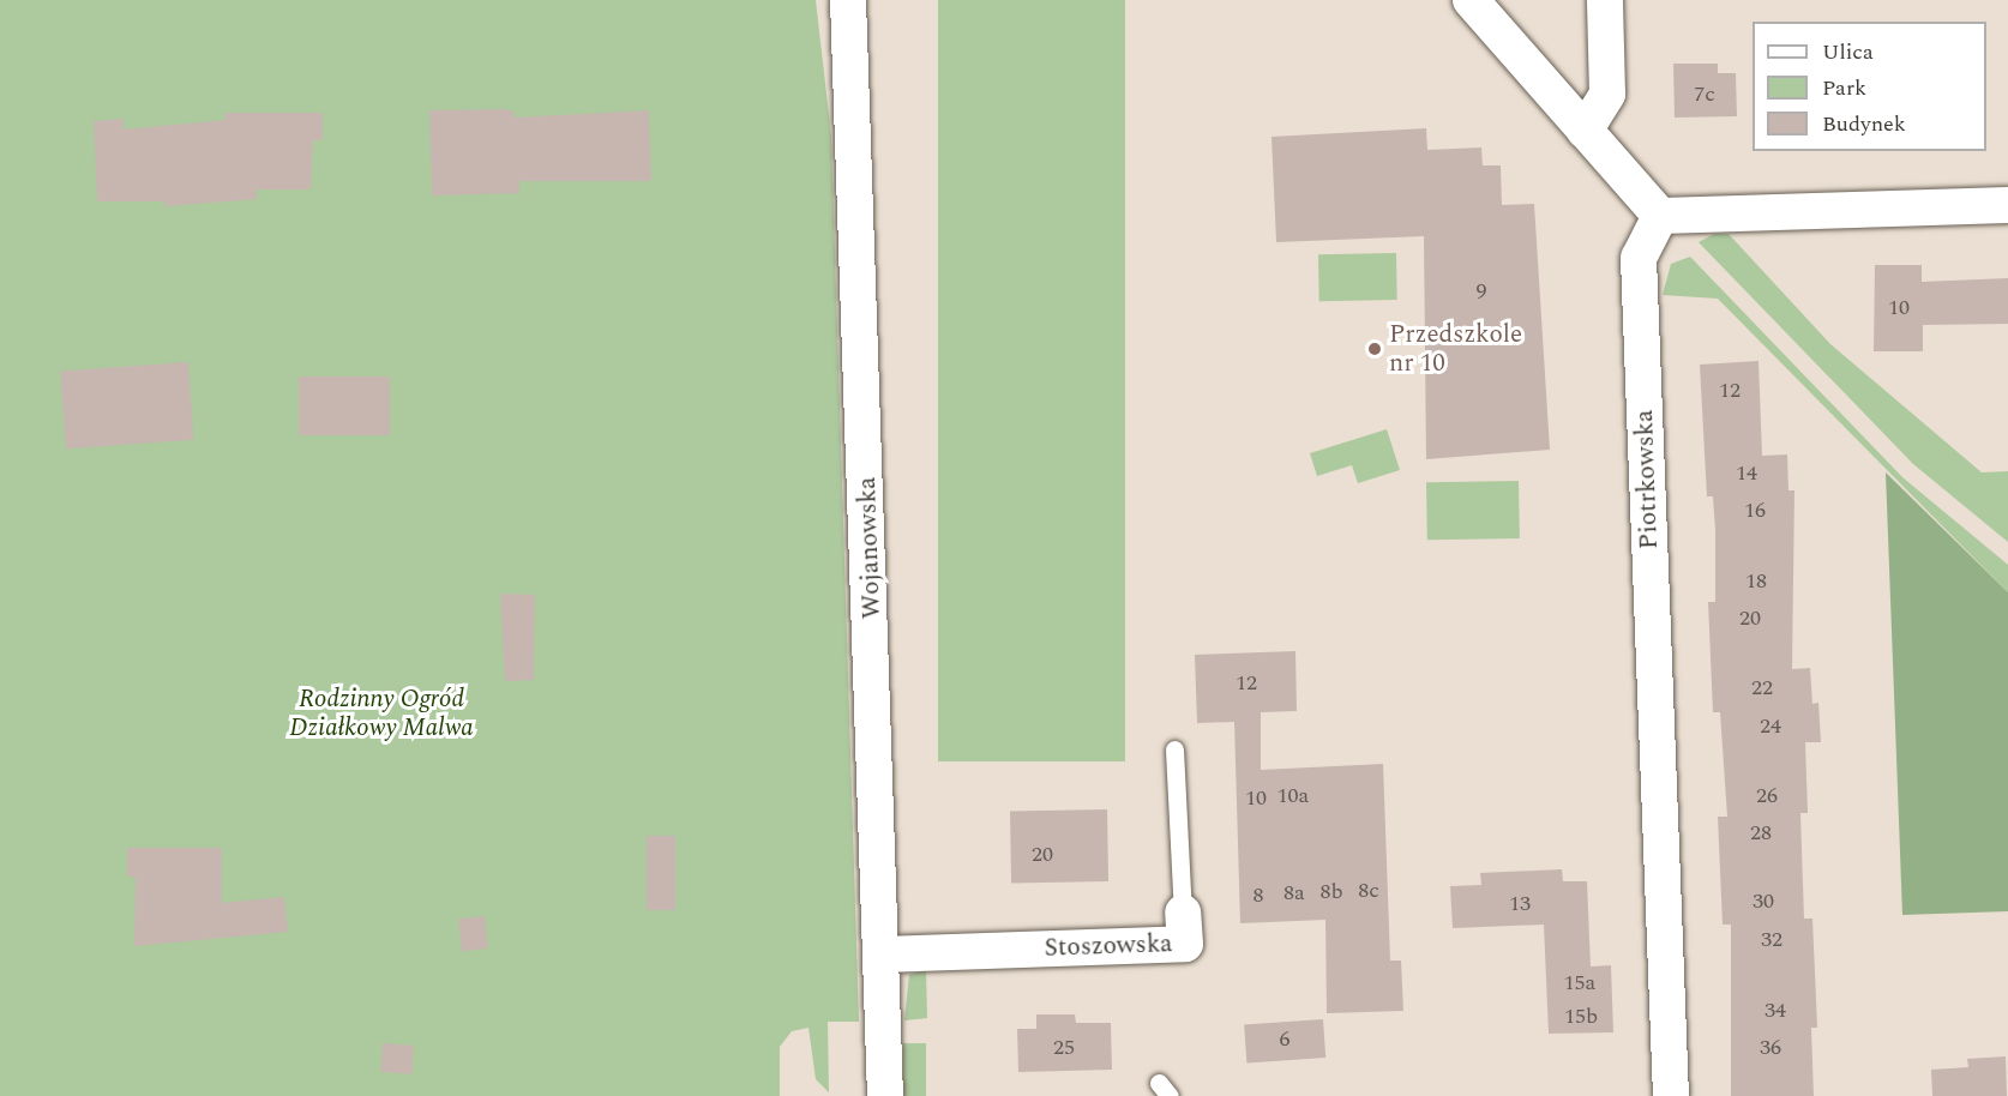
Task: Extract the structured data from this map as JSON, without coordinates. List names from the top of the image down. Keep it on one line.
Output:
{"streets":{"street":["Piotrkowska","Wojanowska","Stoszowska"]},"crossings":[["Wojanowska","Stoszowska"]],"parks":["Rodzinny Ogród Działkowy Malwa"],"places":["Przedszkole nr 10"],"house_numbers":["7c","9","10","12","14","16","18","20","12","22","24","10a","26","10","28","20","8c","8b","8a","8","30","13","32","15a","34","15b","6","25","36"],"legend":["Ulica","Park","Budynek"]}
